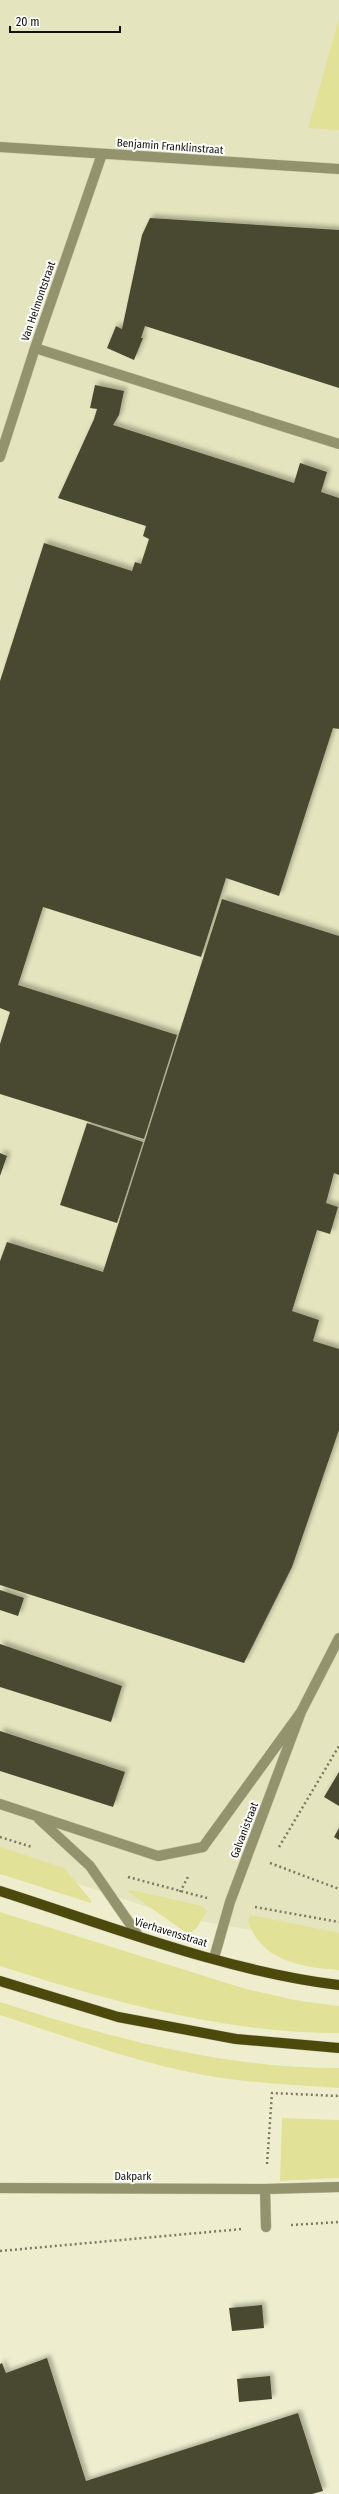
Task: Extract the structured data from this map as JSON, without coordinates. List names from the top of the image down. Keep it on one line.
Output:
{"streets":{"main road":["Vierhavensstraat"],"street":["Benjamin Franklinstraat","Van Helmontstraat","Galvanistraat","Dakpark"]},"crossings":[["Benjamin Franklinstraat","Van Helmontstraat"],["Galvanistraat","Vierhavensstraat"]],"scale_bar":"20 m"}
